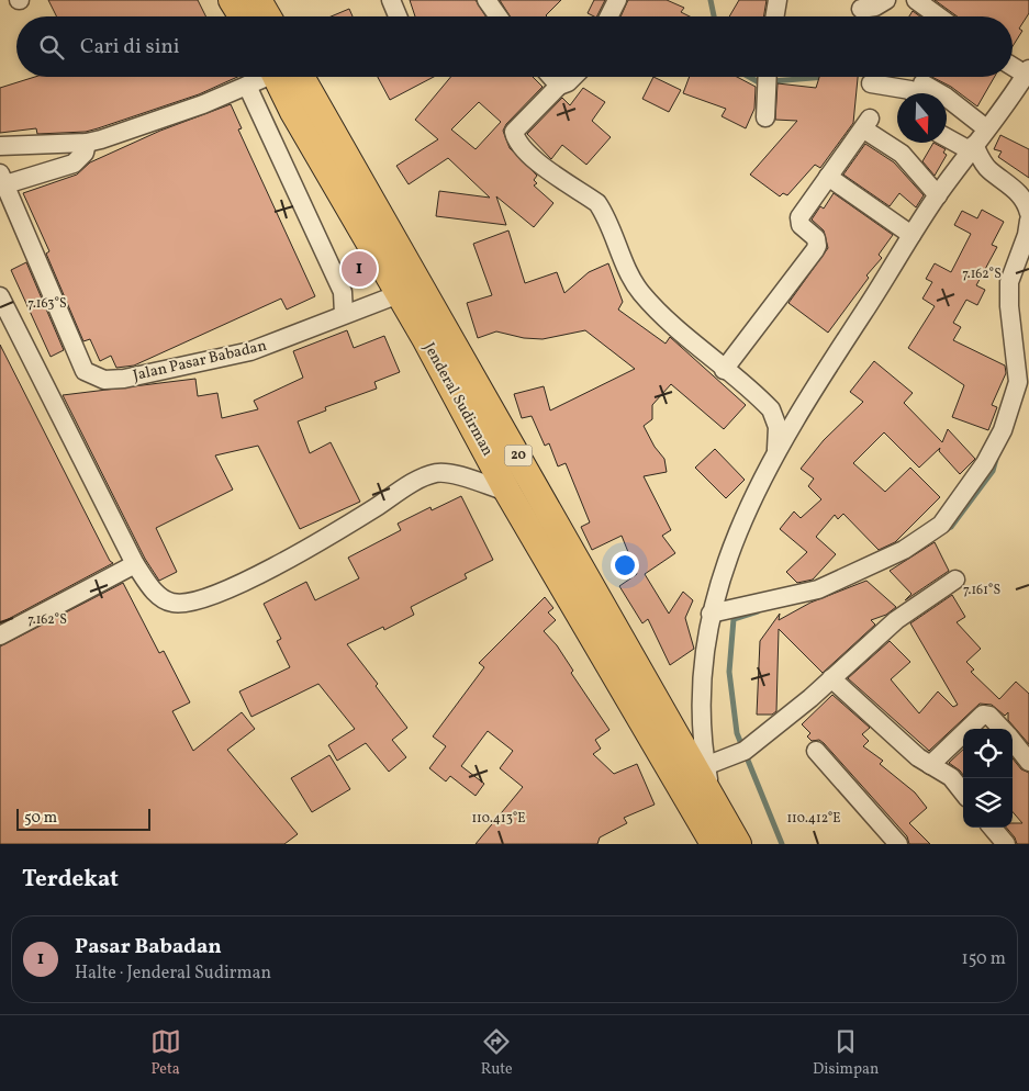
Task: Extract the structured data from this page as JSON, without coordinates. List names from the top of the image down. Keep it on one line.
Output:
{"streets":{"highway":["Jenderal Sudirman","20"],"street":["Jalan Pasar Babadan"]},"crossings":[["Jalan Pasar Babadan","Jenderal Sudirman"]],"scale_bar":"50 m","north":"bottom","page":{"search":"Cari di sini","pins":"1","scale":"50 m","heading":"Terdekat","list":[{"mark":"1","name":"Pasar Babadan","note":"Halte · Jenderal Sudirman","value":"150 m"}],"nav":["Peta","Rute","Disimpan"]},"coordinates":["7.162°S","7.163°S","7.161°S","110.413°E","110.412°E"]}
